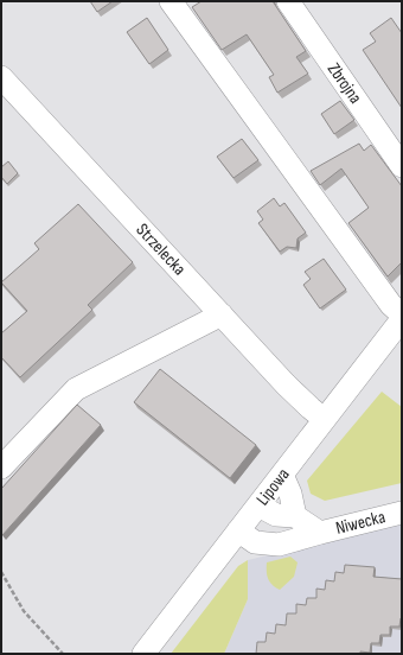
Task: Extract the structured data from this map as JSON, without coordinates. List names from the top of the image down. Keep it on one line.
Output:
{"streets":{"street":["Zbrojna","Strzelecka","Lipowa","Niwecka"]},"crossings":[["Strzelecka","Lipowa"],["Lipowa","Niwecka"]]}
